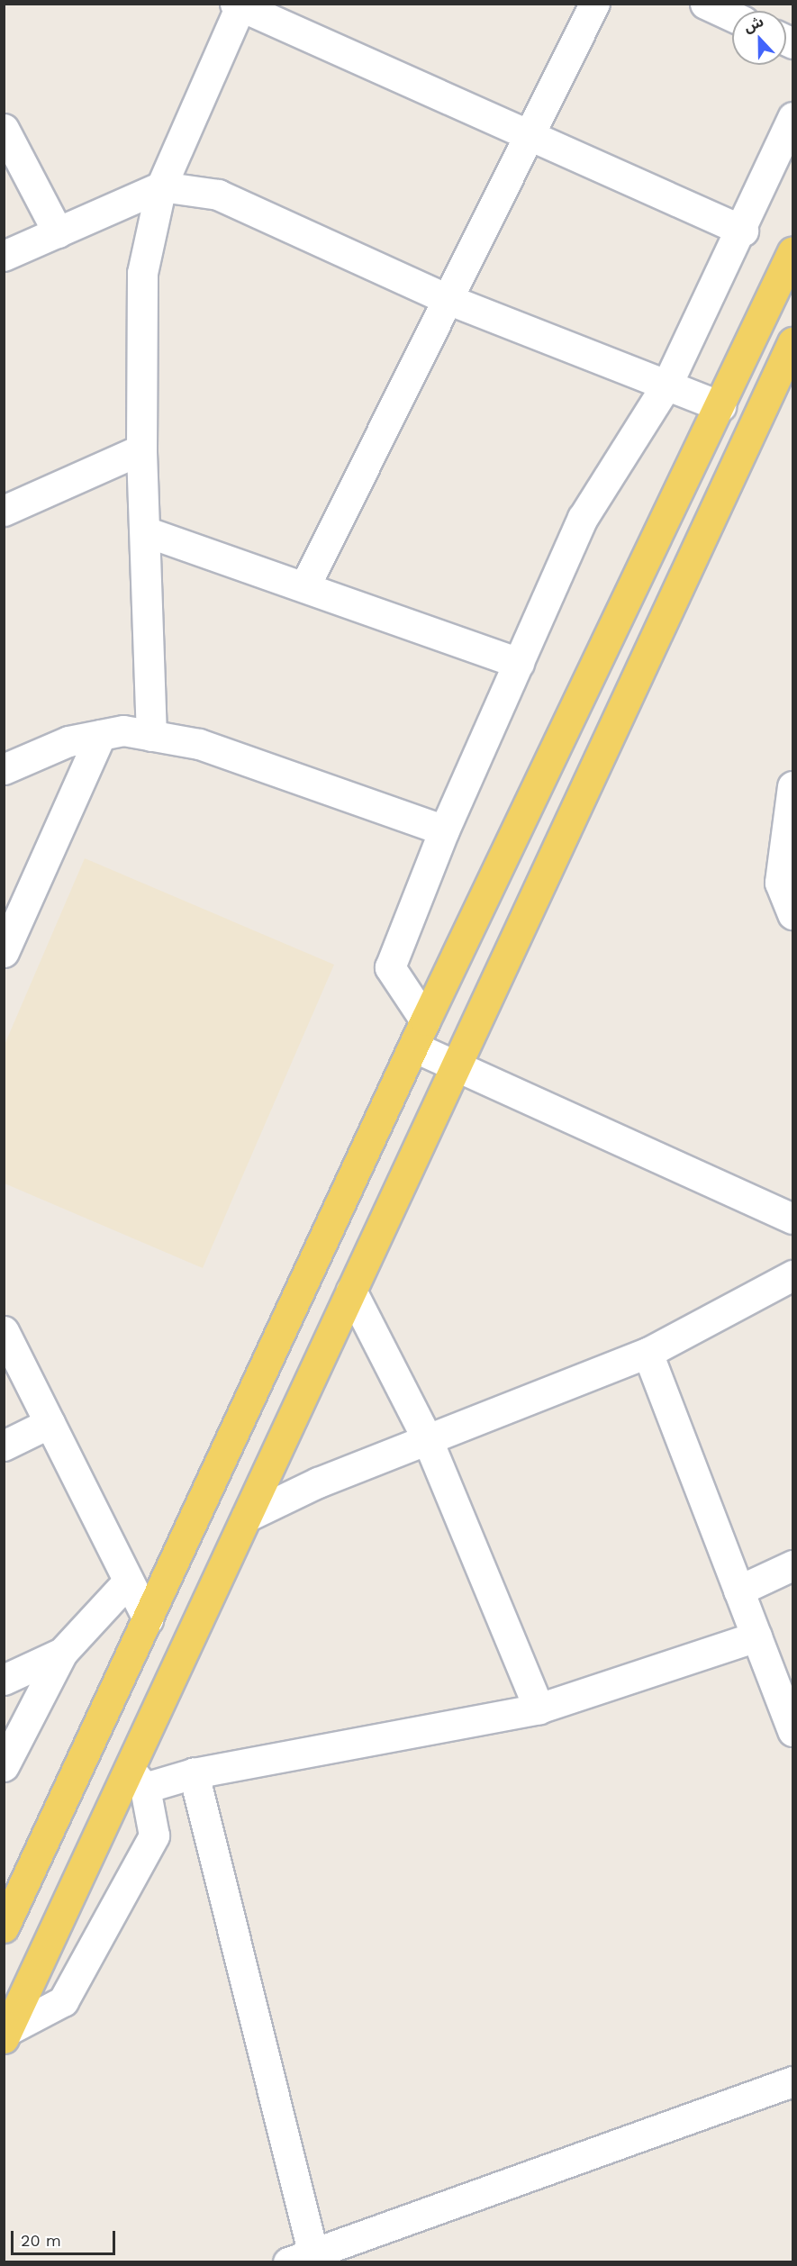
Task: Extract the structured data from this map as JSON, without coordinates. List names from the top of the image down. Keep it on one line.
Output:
{"scale_bar":"20 m","north":"top"}
